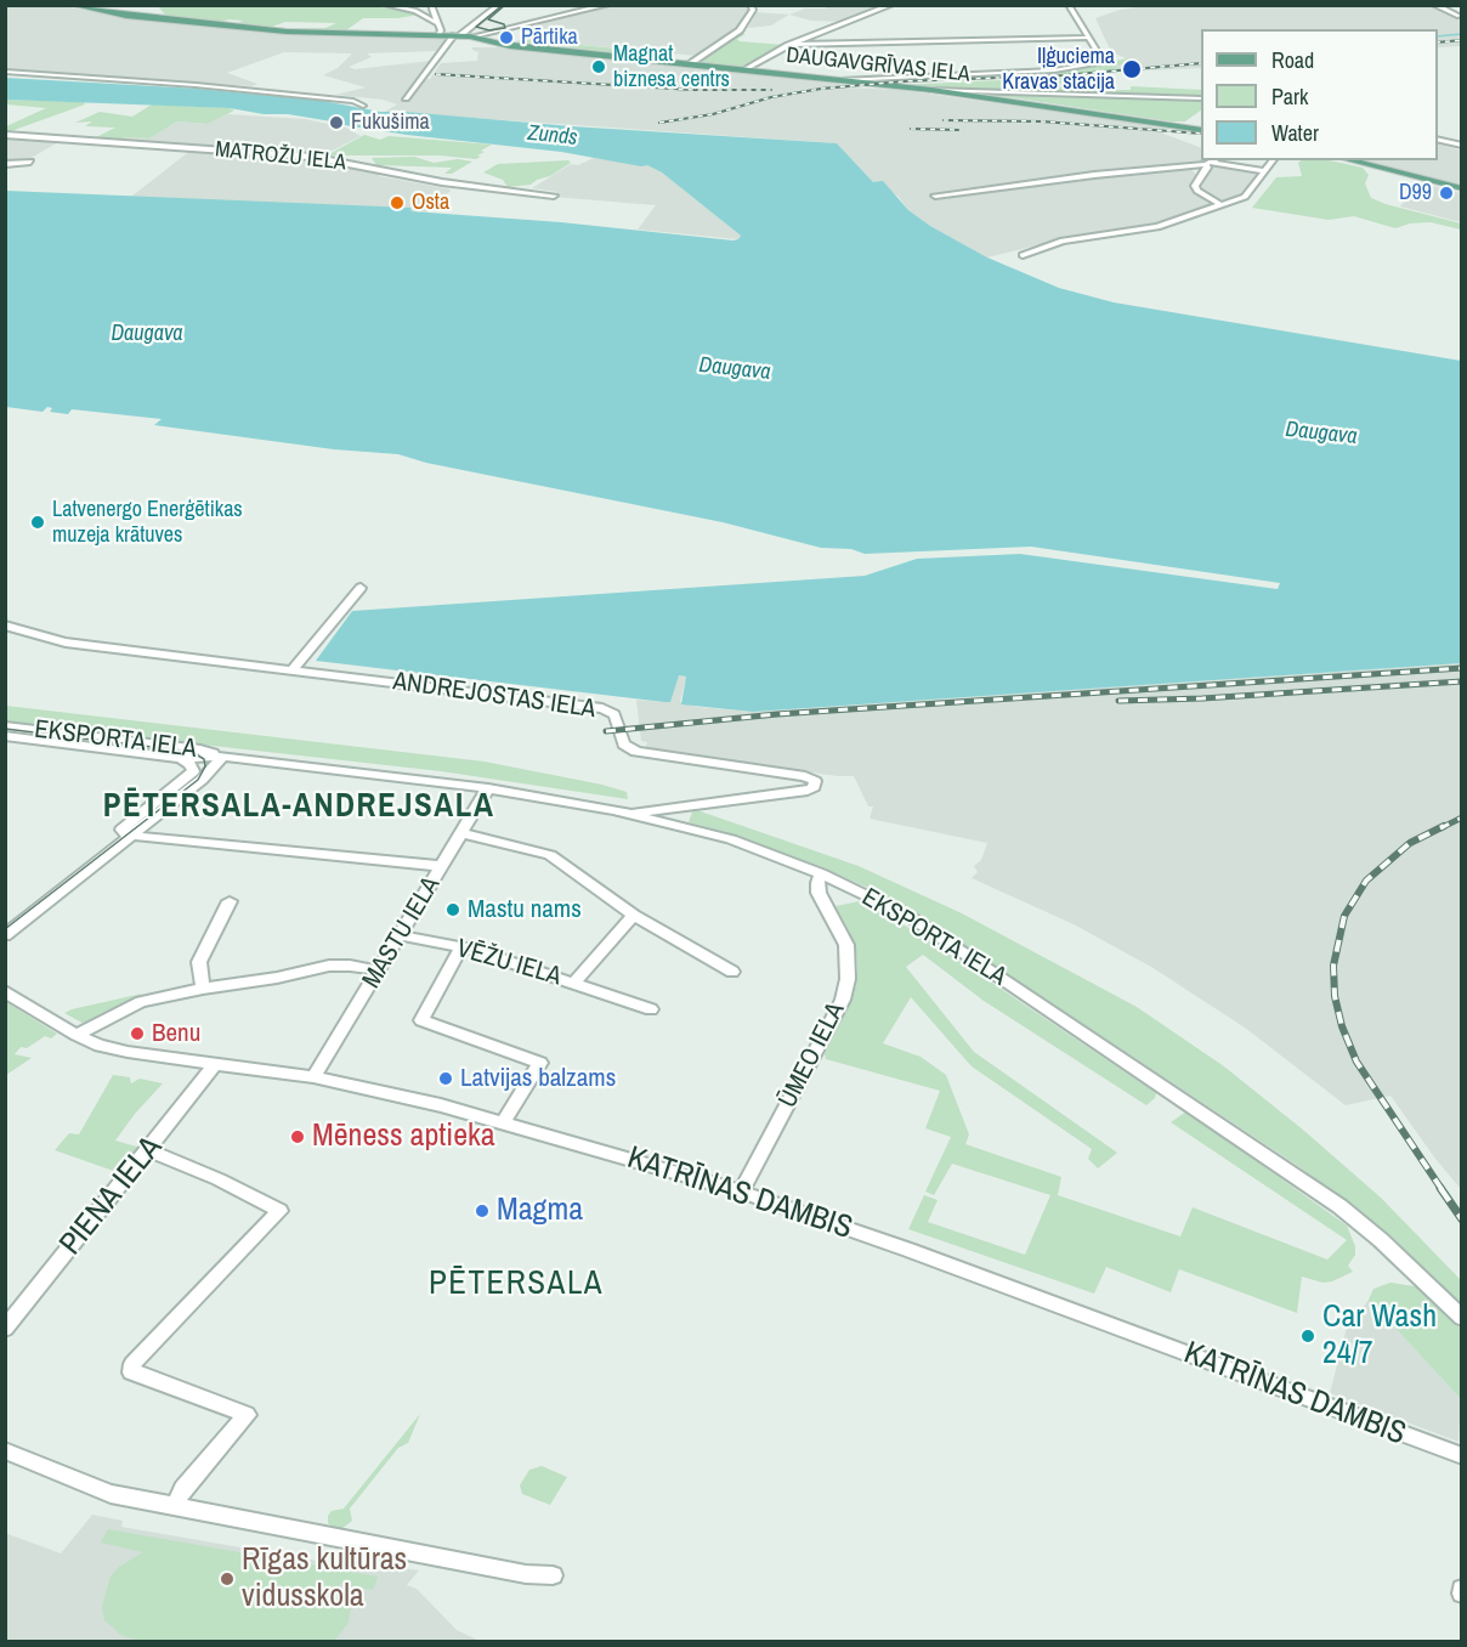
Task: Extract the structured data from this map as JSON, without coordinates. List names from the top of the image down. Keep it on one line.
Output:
{"streets":{"main road":["DAUGAVGRĪVAS IELA"],"street":["MATROŽU IELA","ANDREJOSTAS IELA","EKSPORTA IELA","MASTU IELA","VĒŽU IELA","ŪMEO IELA","KATRĪNAS DAMBIS","PIENA IELA"]},"crossings":[["ANDREJOSTAS IELA","EKSPORTA IELA"],["EKSPORTA IELA","MASTU IELA"],["EKSPORTA IELA","ŪMEO IELA"],["MASTU IELA","VĒŽU IELA"],["MASTU IELA","KATRĪNAS DAMBIS"],["ŪMEO IELA","KATRĪNAS DAMBIS"],["KATRĪNAS DAMBIS","PIENA IELA"]],"districts":["PĒTERSALA-ANDREJSALA","PĒTERSALA"],"water":["Zunds","Daugava"],"places":["Pārtika","Magnat biznesa centrs","Iļģuciema Kravas stacija","Fukušima","D99","Osta","Latvenergo Enerģētikas muzeja krātuves","Mastu nams","Benu","Latvijas balzams","Mēness aptieka","Magma","Car Wash 24/7","Rīgas kultūras vidusskola"],"legend":["Road","Park","Water"]}
